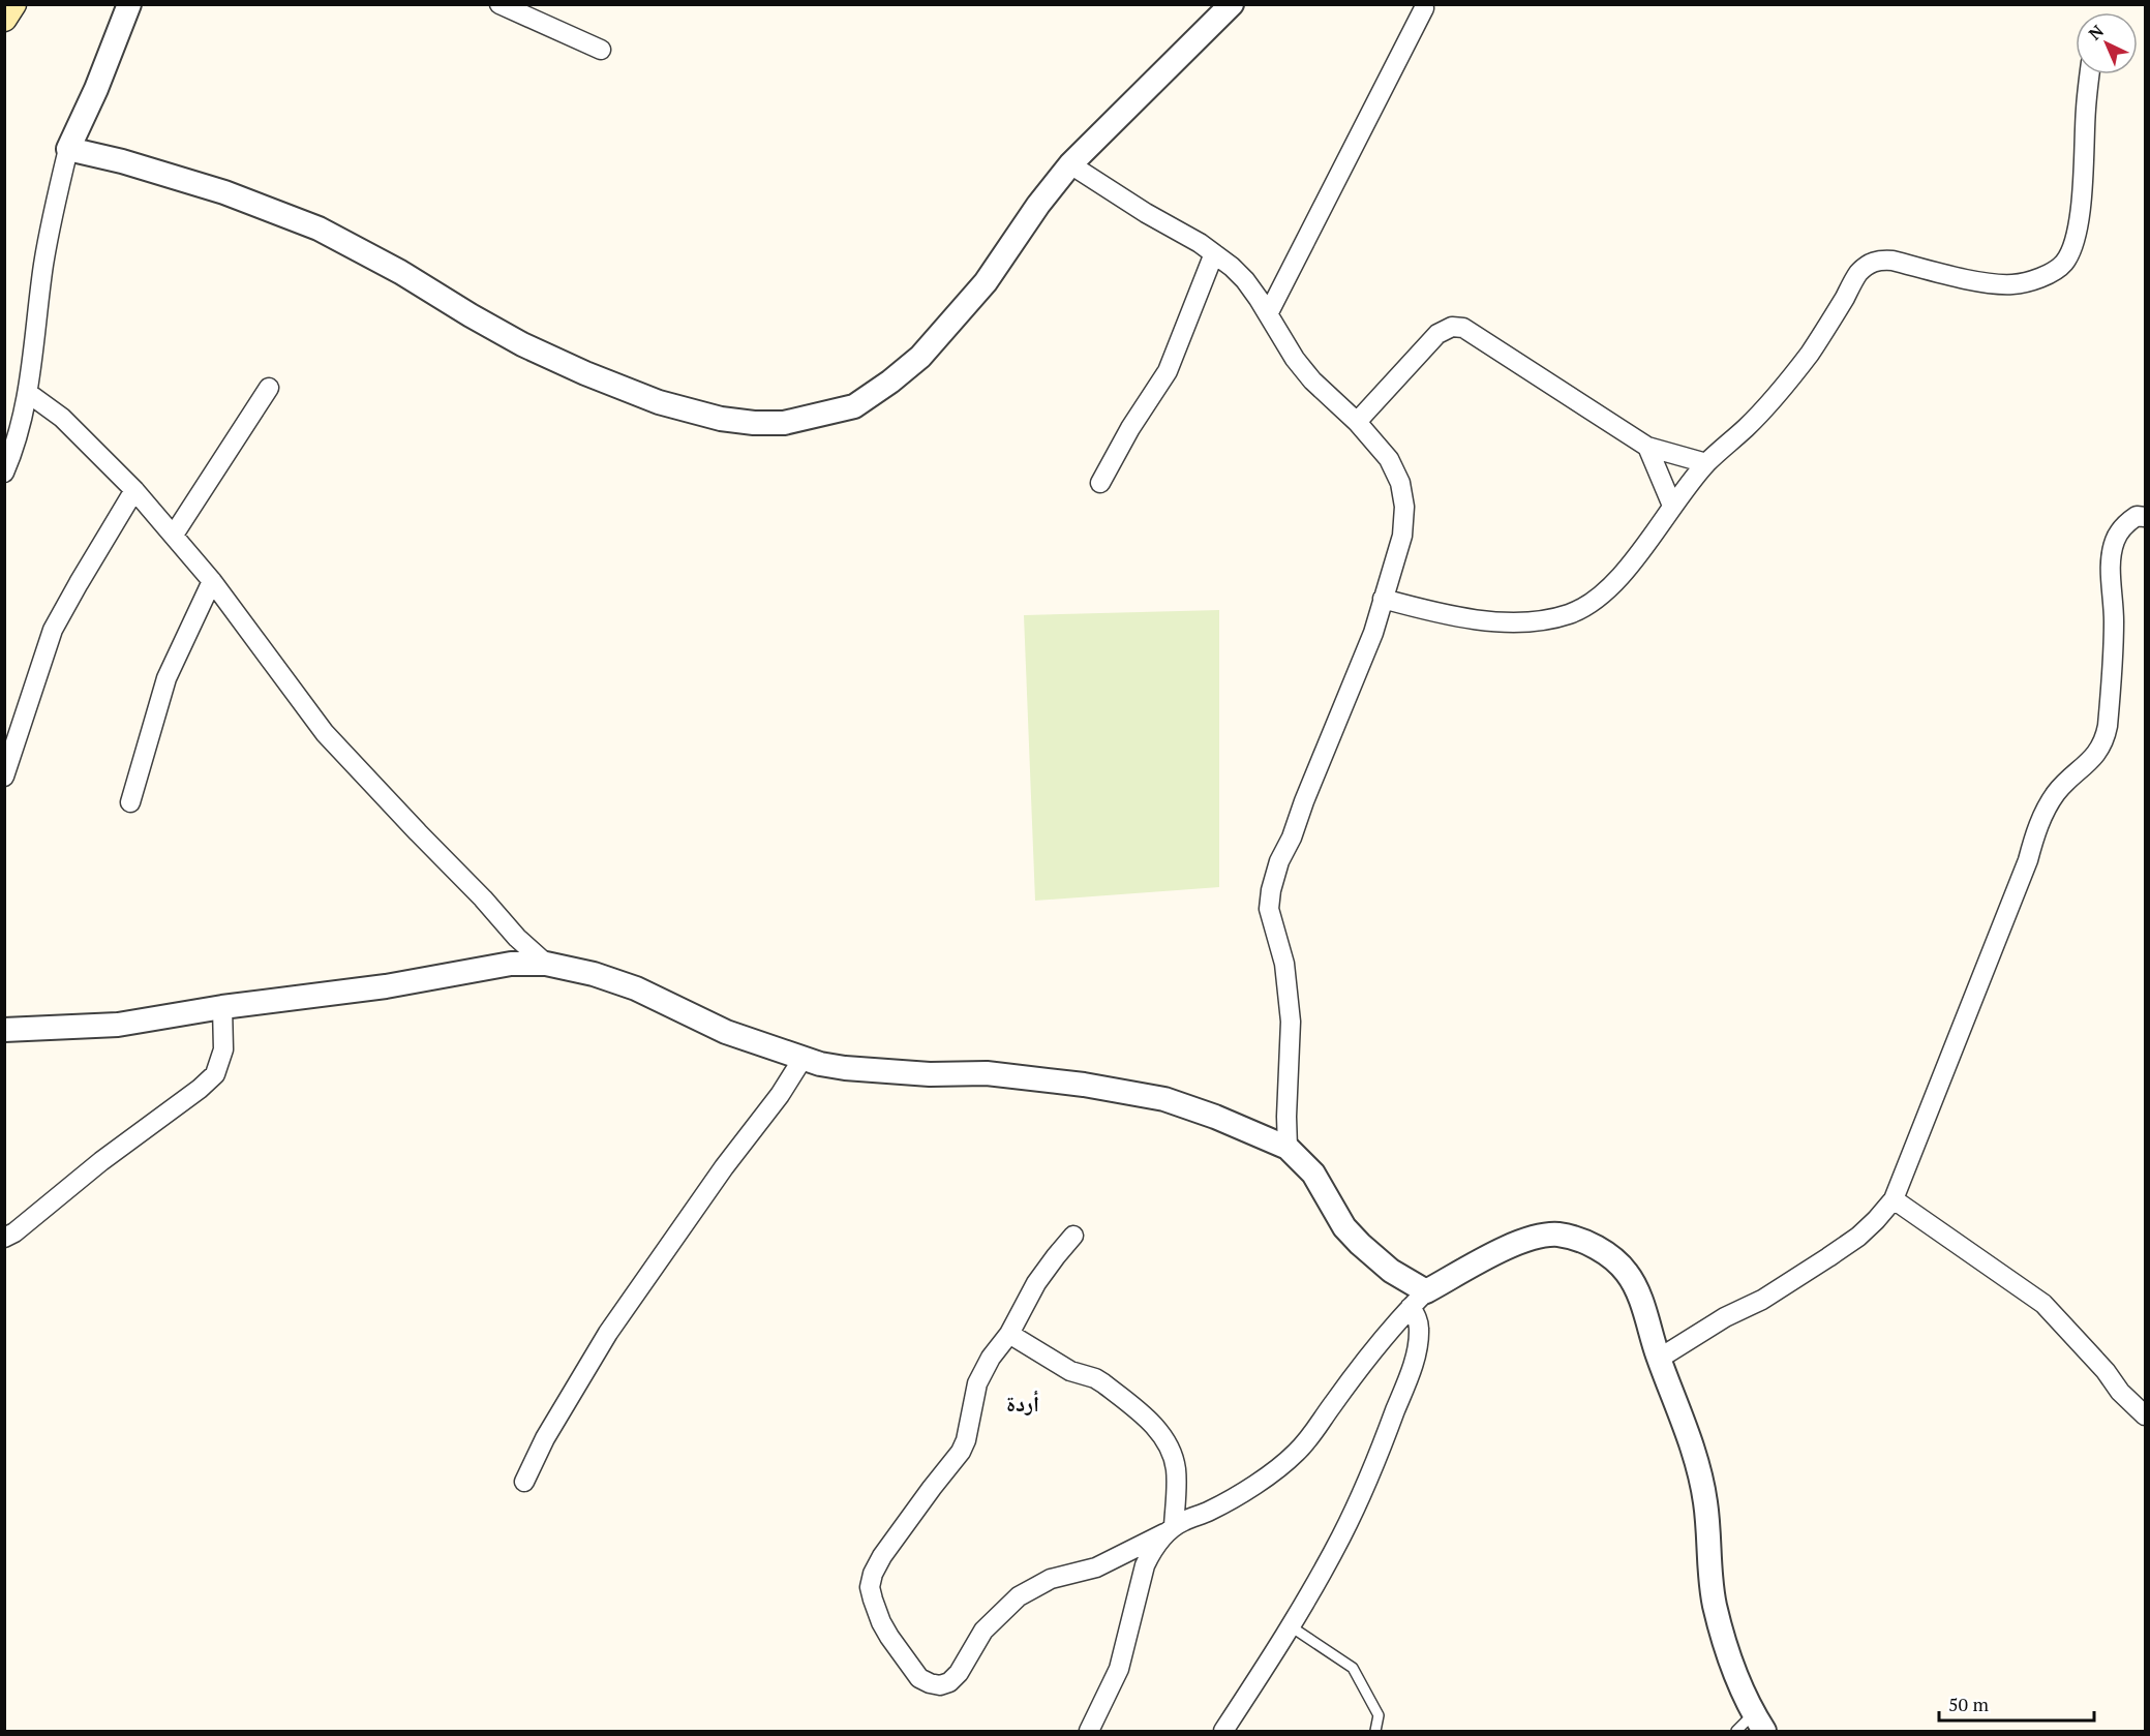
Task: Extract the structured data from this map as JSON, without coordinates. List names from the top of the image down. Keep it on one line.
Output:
{"districts":["أردة"],"scale_bar":"50 m","north":"top left"}
